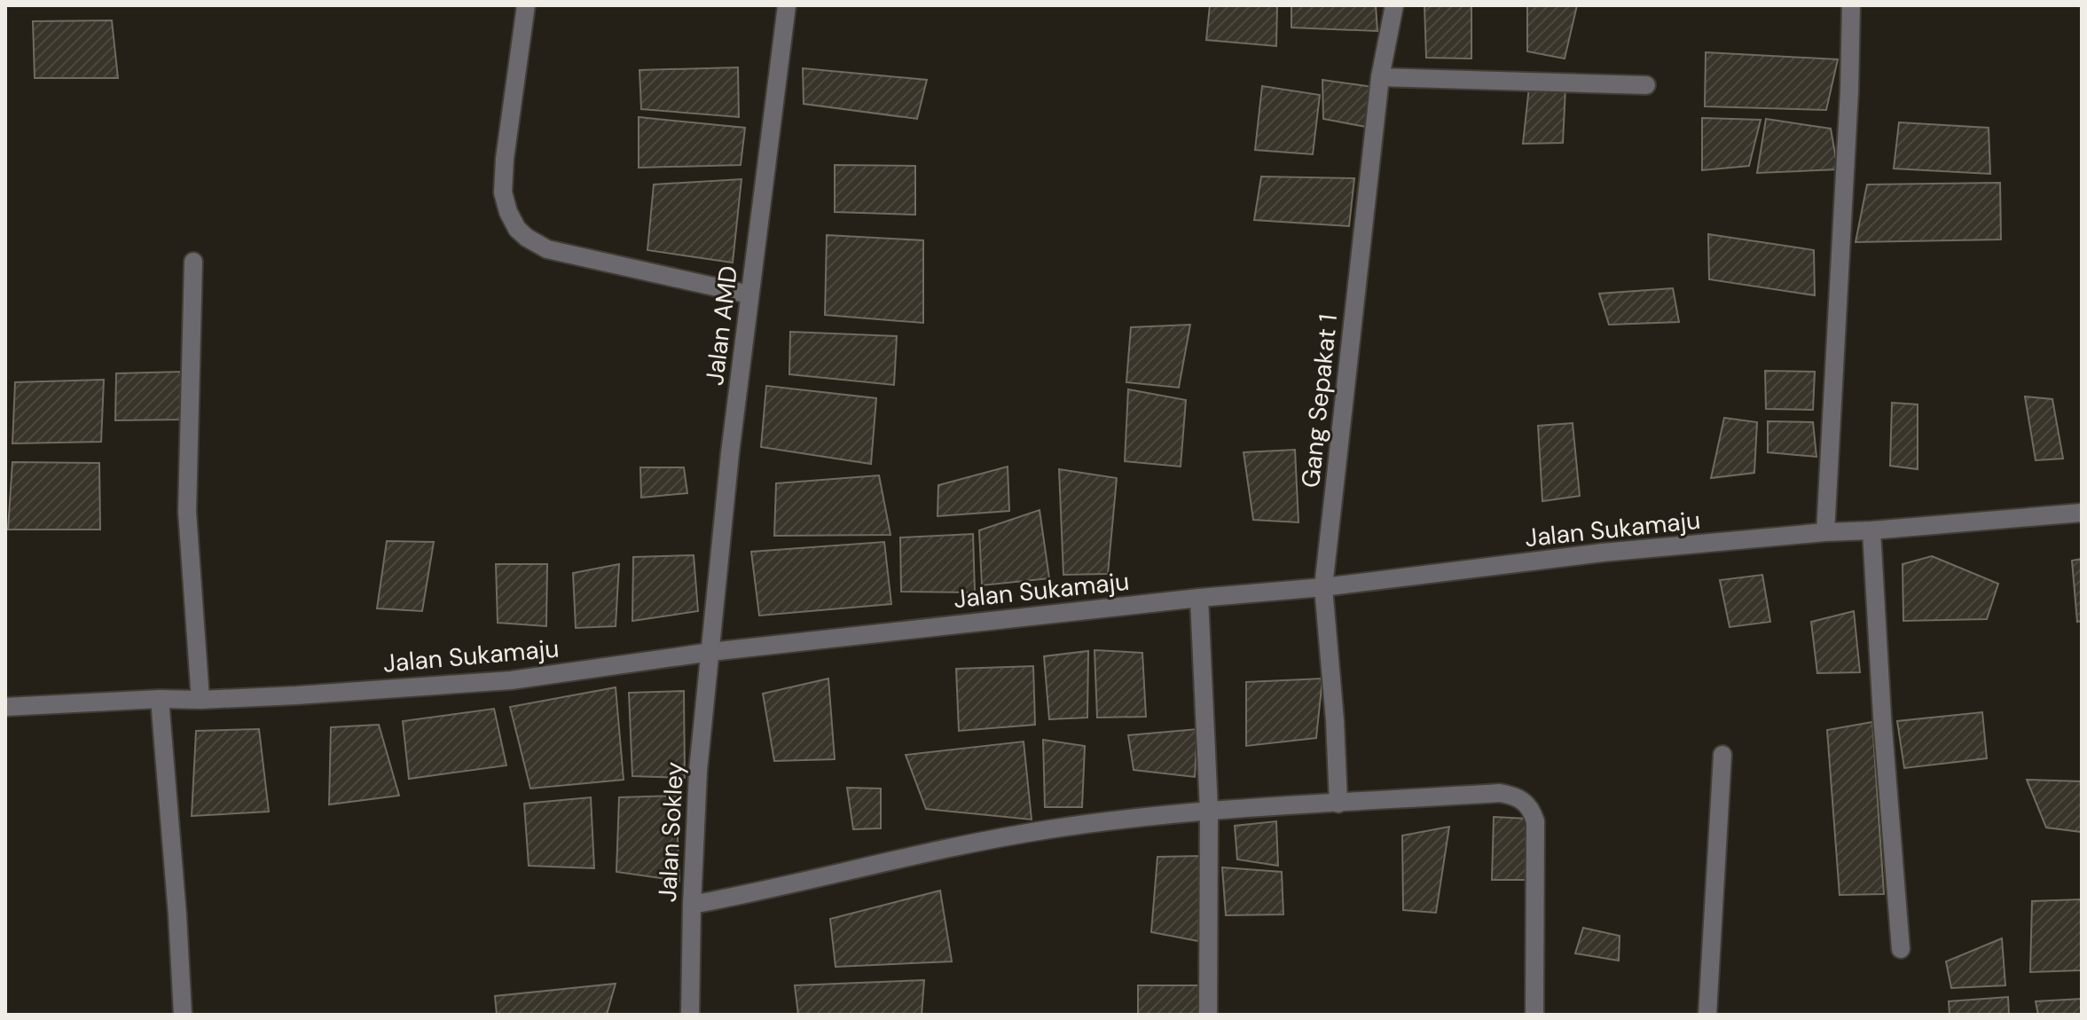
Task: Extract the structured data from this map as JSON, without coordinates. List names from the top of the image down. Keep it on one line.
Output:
{"streets":{"street":["Jalan AMD","Gang Sepakat 1","Jalan Sukamaju","Jalan Sokley"]},"crossings":[["Jalan AMD","Jalan Sukamaju"],["Jalan AMD","Jalan Sokley"],["Gang Sepakat 1","Jalan Sukamaju"],["Jalan Sukamaju","Jalan Sokley"]]}
